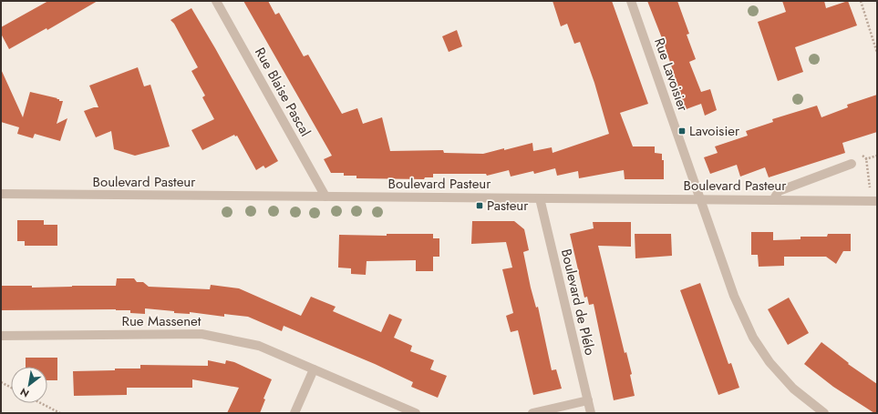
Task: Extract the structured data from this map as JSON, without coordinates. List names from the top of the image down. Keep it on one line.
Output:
{"streets":{"street":["Rue Lavoisier","Rue Blaise Pascal","Boulevard Pasteur","Boulevard de Plélo","Rue Massenet"]},"crossings":[["Rue Lavoisier","Boulevard Pasteur"],["Rue Blaise Pascal","Boulevard Pasteur"],["Boulevard Pasteur","Boulevard de Plélo"]],"places":{"transit":["Lavoisier","Pasteur"]},"north":"bottom left"}
